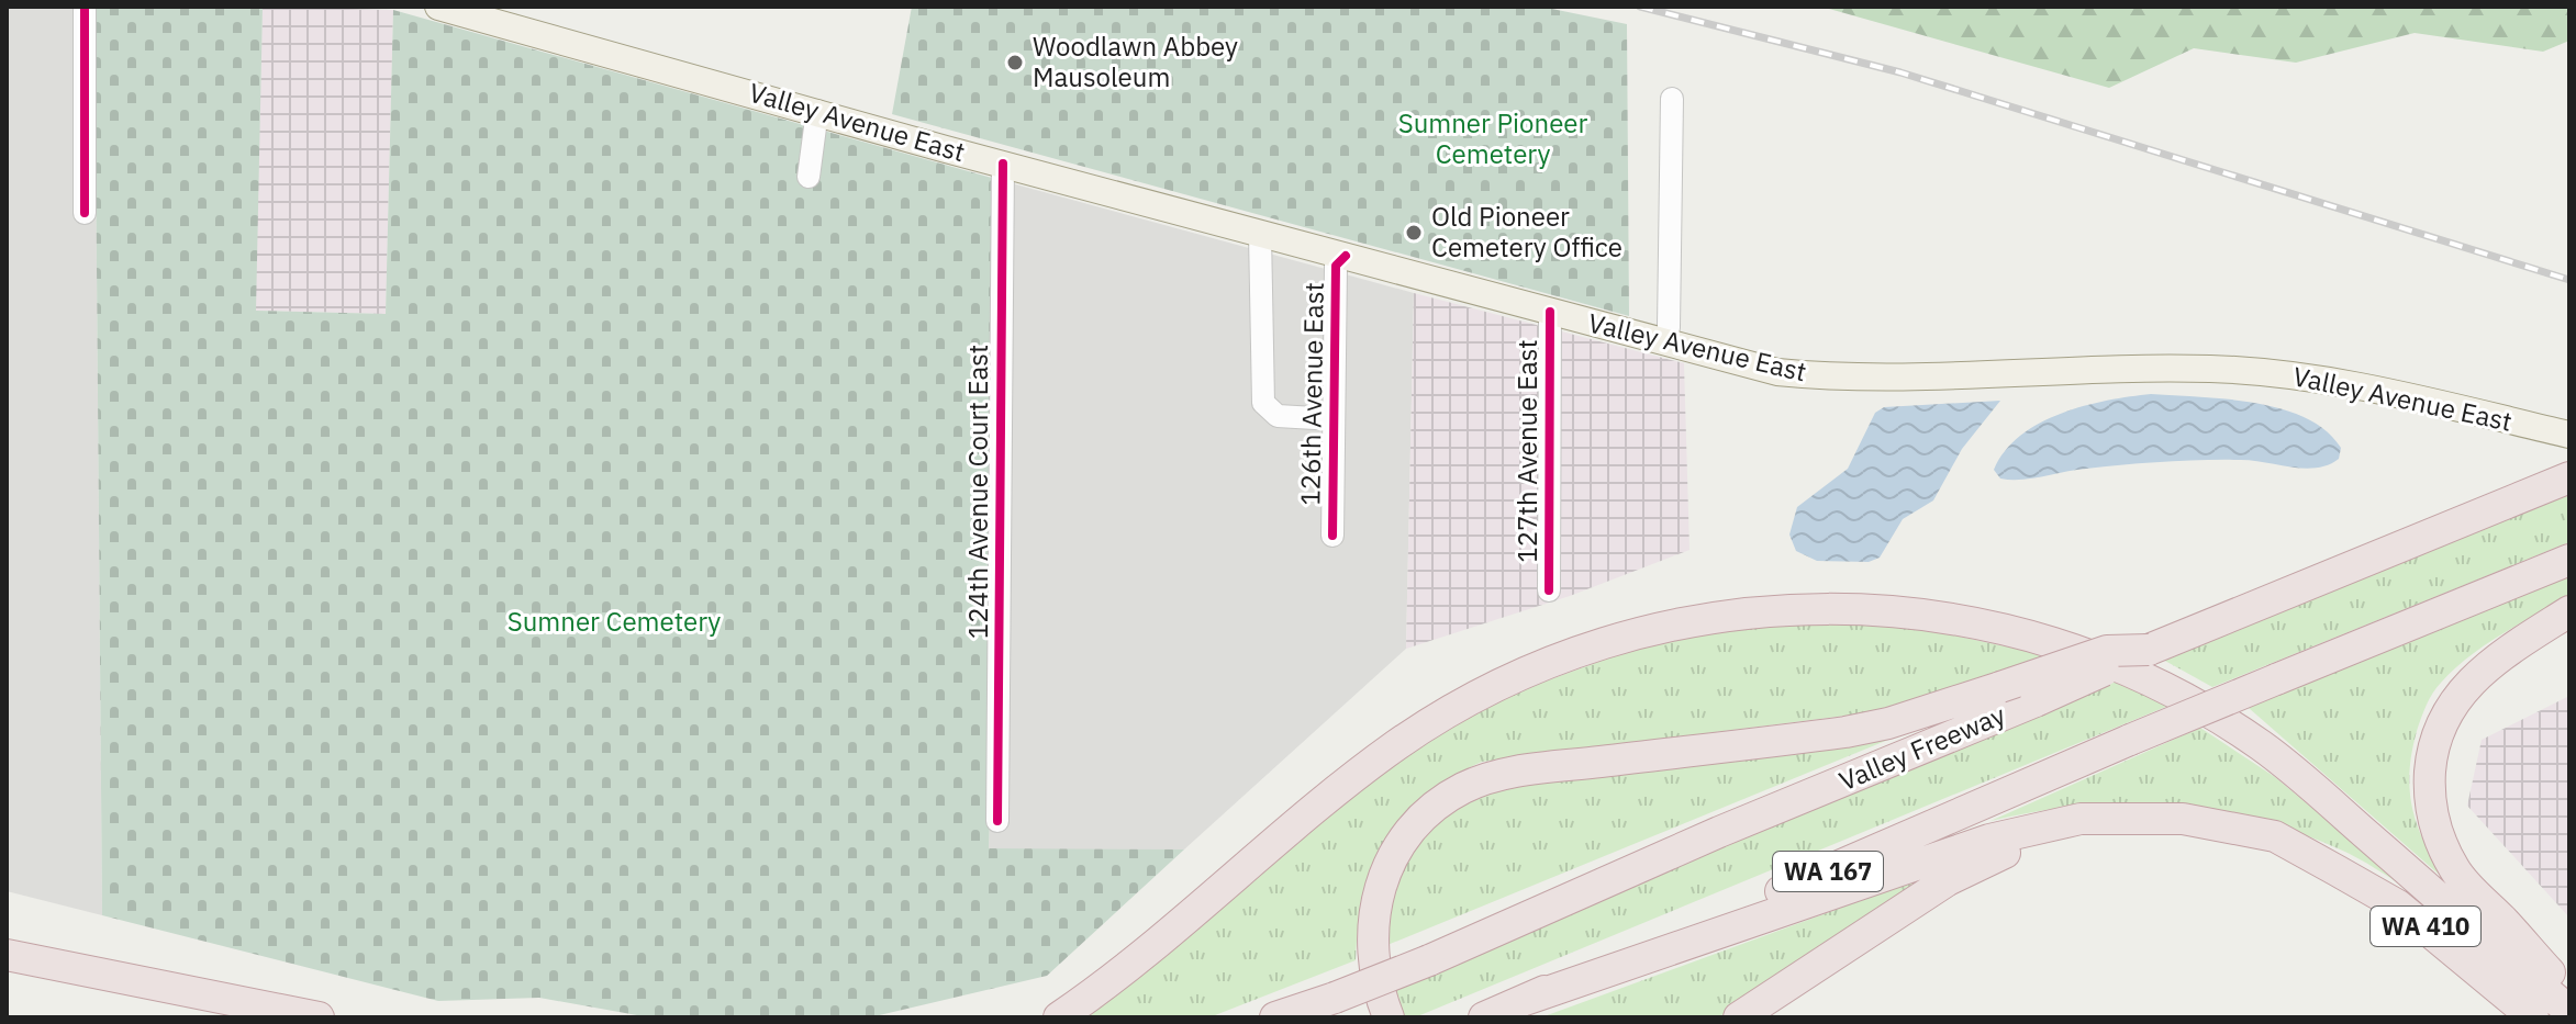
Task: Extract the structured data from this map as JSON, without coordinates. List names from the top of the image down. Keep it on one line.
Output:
{"streets":{"highway":["Valley Freeway","WA 167","WA 410"],"main road":["Valley Avenue East"],"street":["126th Avenue East","127th Avenue East","124th Avenue Court East"]},"crossings":[["Valley Avenue East","126th Avenue East"],["Valley Avenue East","127th Avenue East"],["Valley Avenue East","124th Avenue Court East"]],"parks":["Sumner Pioneer Cemetery","Sumner Cemetery"],"places":["Woodlawn Abbey Mausoleum","Old Pioneer Cemetery Office"]}
